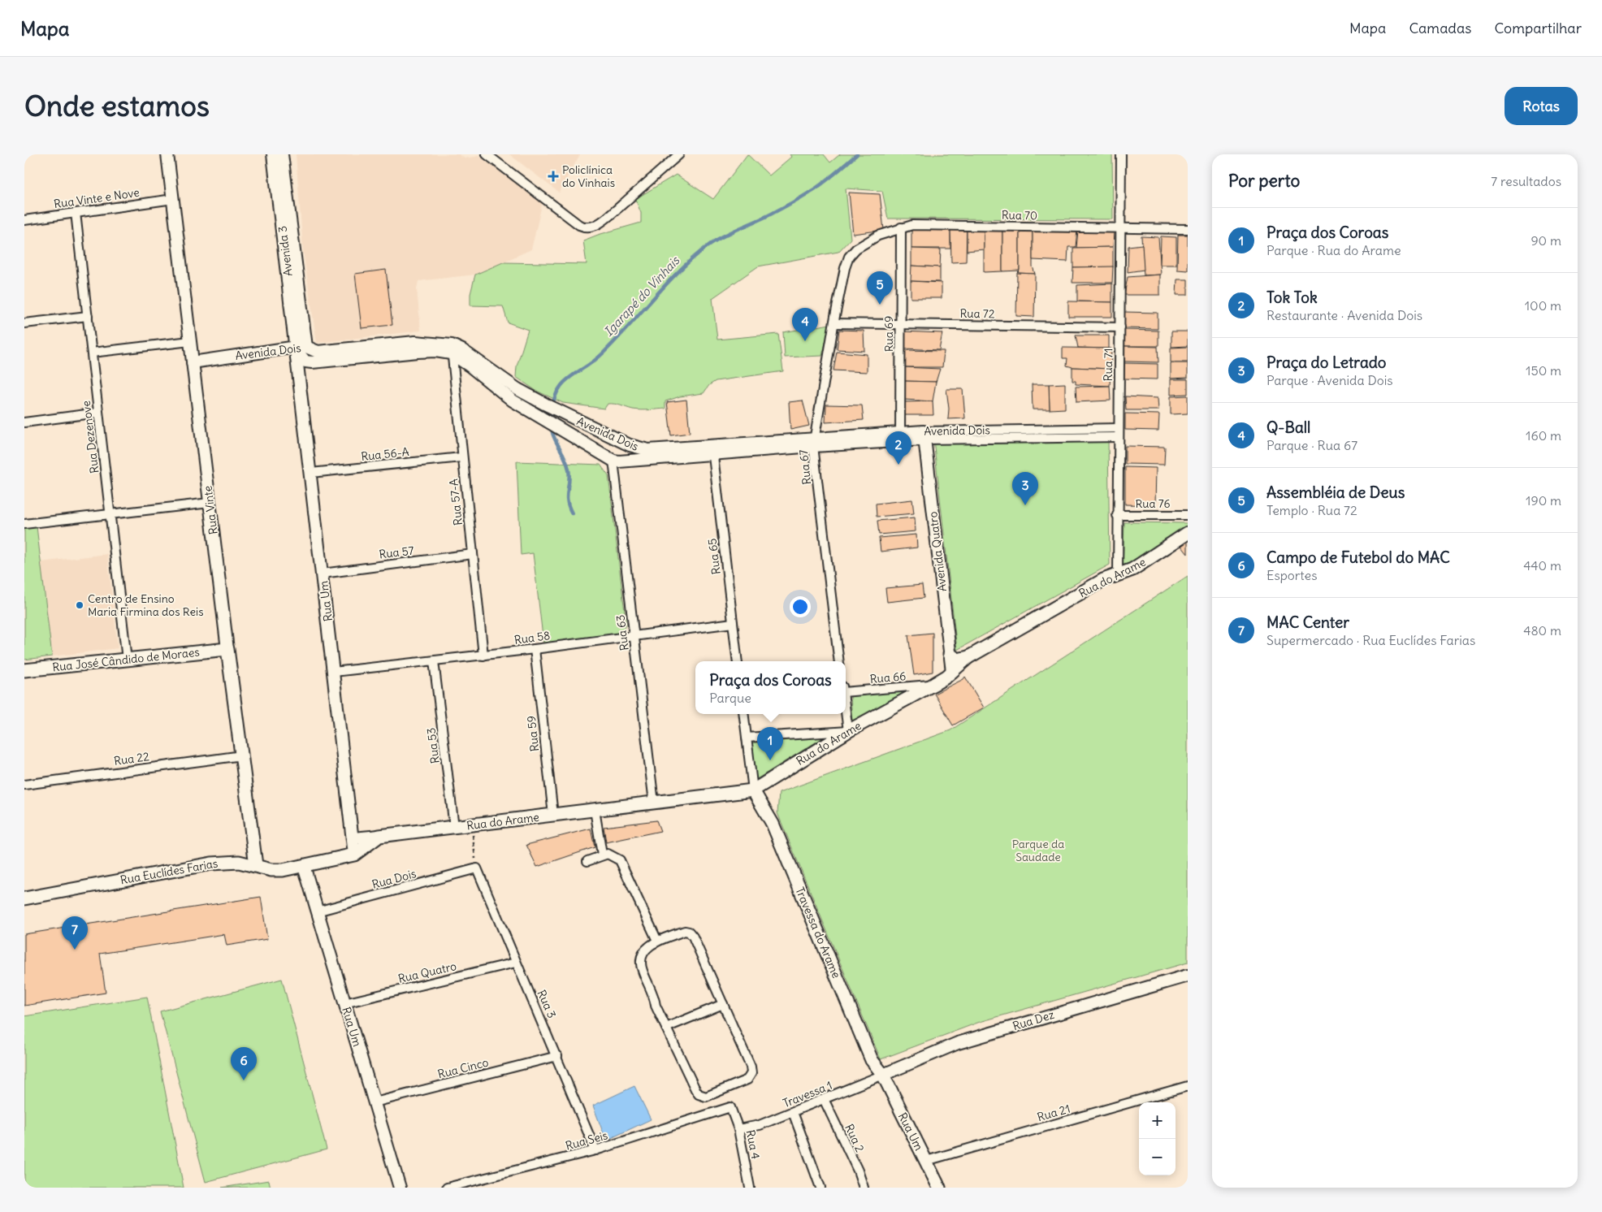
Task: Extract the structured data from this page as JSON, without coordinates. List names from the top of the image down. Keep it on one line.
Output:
{"streets":{"main road":["Rua Vinte","Rua do Arame","Rua Um","Rua José Cândido de Moraes","Rua Euclídes Farias","Travessa do Arame"],"street":["Rua Vinte e Nove","Rua 70","Avenida 3","Rua 72","Rua 69","Avenida Dois","Rua 71","Rua Dezenove","Rua 56-A","Rua 67","Rua 57-A","Rua 76","Avenida Quatro","Rua 57","Rua 65","Rua 63","Rua 58","Rua 66","Rua 59","Rua 53","Rua 22","Rua Dois","Rua Quatro","Rua 3","Rua Dez","Rua Cinco","Travessa 1","Rua 21","Rua 2","Rua Seis","Rua 4"]},"crossings":[["Rua Vinte e Nove","Rua Dezenove"],["Rua Vinte e Nove","Rua Vinte"],["Rua 70","Rua 69"],["Rua 70","Rua 71"],["Rua 70","Rua 67"],["Avenida 3","Avenida Dois"],["Avenida 3","Rua Um"],["Rua 72","Rua 69"],["Rua 72","Rua 71"],["Rua 72","Rua 67"],["Rua 69","Avenida Dois"],["Avenida Dois","Rua 71"],["Avenida Dois","Rua 67"],["Avenida Dois","Rua 57-A"],["Avenida Dois","Rua Vinte"],["Avenida Dois","Avenida Quatro"],["Avenida Dois","Rua 65"],["Avenida Dois","Rua Um"],["Avenida Dois","Rua 63"],["Rua 71","Rua 76"],["Rua 71","Rua do Arame"],["Rua Dezenove","Rua José Cândido de Moraes"],["Rua 56-A","Rua 57-A"],["Rua 56-A","Rua Um"],["Rua 57-A","Rua 57"],["Rua 57-A","Rua 58"],["Rua Vinte","Rua José Cândido de Moraes"],["Rua Vinte","Rua 22"],["Rua Vinte","Rua Euclídes Farias"],["Avenida Quatro","Rua do Arame"],["Rua 57","Rua Um"],["Rua 65","Rua 58"],["Rua do Arame","Rua 63"],["Rua do Arame","Rua 66"],["Rua do Arame","Rua 59"],["Rua do Arame","Rua 53"],["Rua do Arame","Rua Euclídes Farias"],["Rua do Arame","Travessa do Arame"],["Rua Um","Rua 58"],["Rua Um","Rua Euclídes Farias"],["Rua Um","Rua Dois"],["Rua Um","Travessa do Arame"],["Rua Um","Rua Quatro"],["Rua Um","Rua Dez"],["Rua Um","Rua Cinco"],["Rua Um","Travessa 1"],["Rua Um","Rua 21"],["Rua 63","Rua 58"],["Rua 58","Rua 59"],["Rua 58","Rua 53"],["Rua Dois","Rua 3"],["Travessa do Arame","Rua Dez"],["Travessa do Arame","Travessa 1"],["Rua Quatro","Rua 3"],["Rua 3","Rua Cinco"],["Rua 3","Rua Seis"],["Rua Dez","Travessa 1"],["Travessa 1","Rua 2"],["Travessa 1","Rua 4"],["Rua Seis","Rua 4"]],"water":["Igarapé do Vinhais"],"parks":["Parque da Saudade"],"places":{"health":["Policlínica do Vinhais"],"other":["Centro de Ensino Maria Firmina dos Reis"]},"page":{"header":"Mapa","nav":["Mapa","Camadas","Compartilhar"],"buttons":"Rotas","title":"Onde estamos","heading":["Por perto","7 resultados"],"list":[{"mark":"1","name":"Praça dos Coroas","note":"Parque · Rua do Arame","value":"90 m"},{"mark":"2","name":"Tok Tok","note":"Restaurante · Avenida Dois","value":"100 m"},{"mark":"3","name":"Praça do Letrado","note":"Parque · Avenida Dois","value":"150 m"},{"mark":"4","name":"Q-Ball","note":"Parque · Rua 67","value":"160 m"},{"mark":"5","name":"Assembléia de Deus","note":"Templo · Rua 72","value":"190 m"},{"mark":"6","name":"Campo de Futebol do MAC","note":"Esportes","value":"440 m"},{"mark":"7","name":"MAC Center","note":"Supermercado · Rua Euclídes Farias","value":"480 m"}],"pins":["5","4","2","3","1","7","6"],"popup":["Praça dos Coroas","Parque"],"map_buttons":["+","−"]}}
